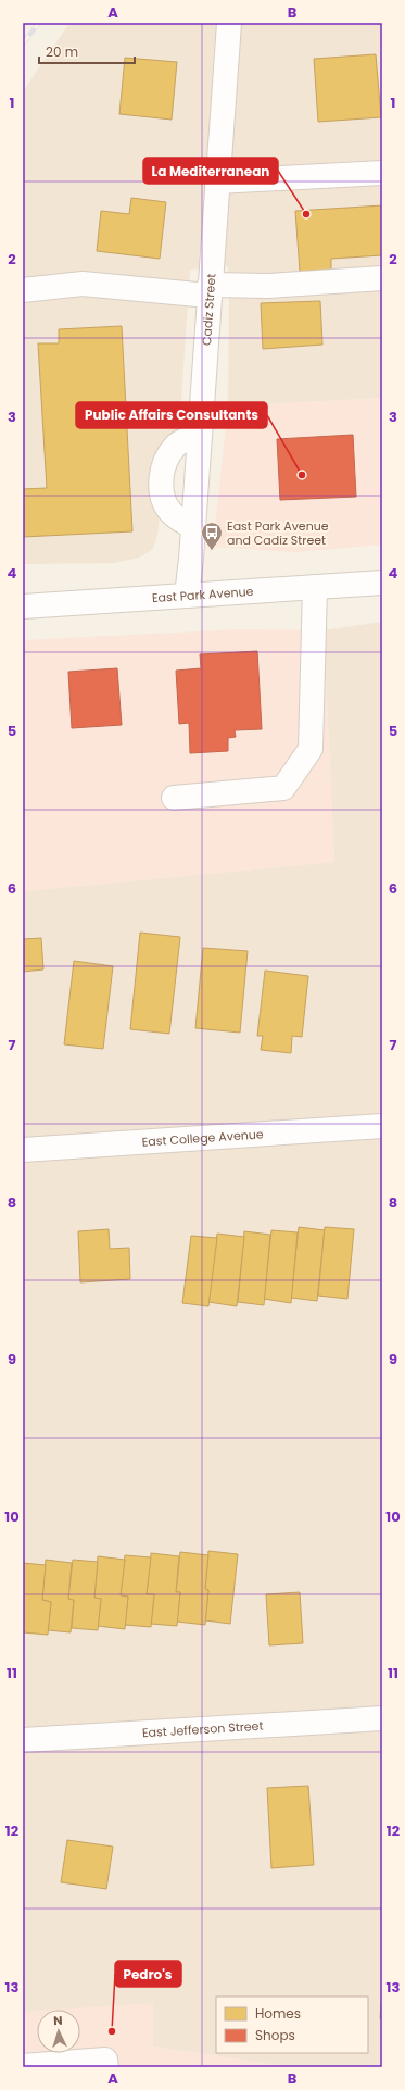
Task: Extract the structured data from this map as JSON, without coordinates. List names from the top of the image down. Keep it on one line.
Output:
{"streets":{"street":["Cadiz Street","East Park Avenue","East College Avenue","East Jefferson Street"]},"crossings":[["Cadiz Street","East Park Avenue"]],"places":{"other":["La Mediterranean","Public Affairs Consultants","Pedro's"],"bus stop":["East Park Avenue and Cadiz Street"]},"legend":["Homes","Shops"],"scale_bar":"20 m","north":"top","grid":{"columns":["A","B"],"rows":["1","2","3","4","5","6","7","8","9","10","11","12","13"]}}
